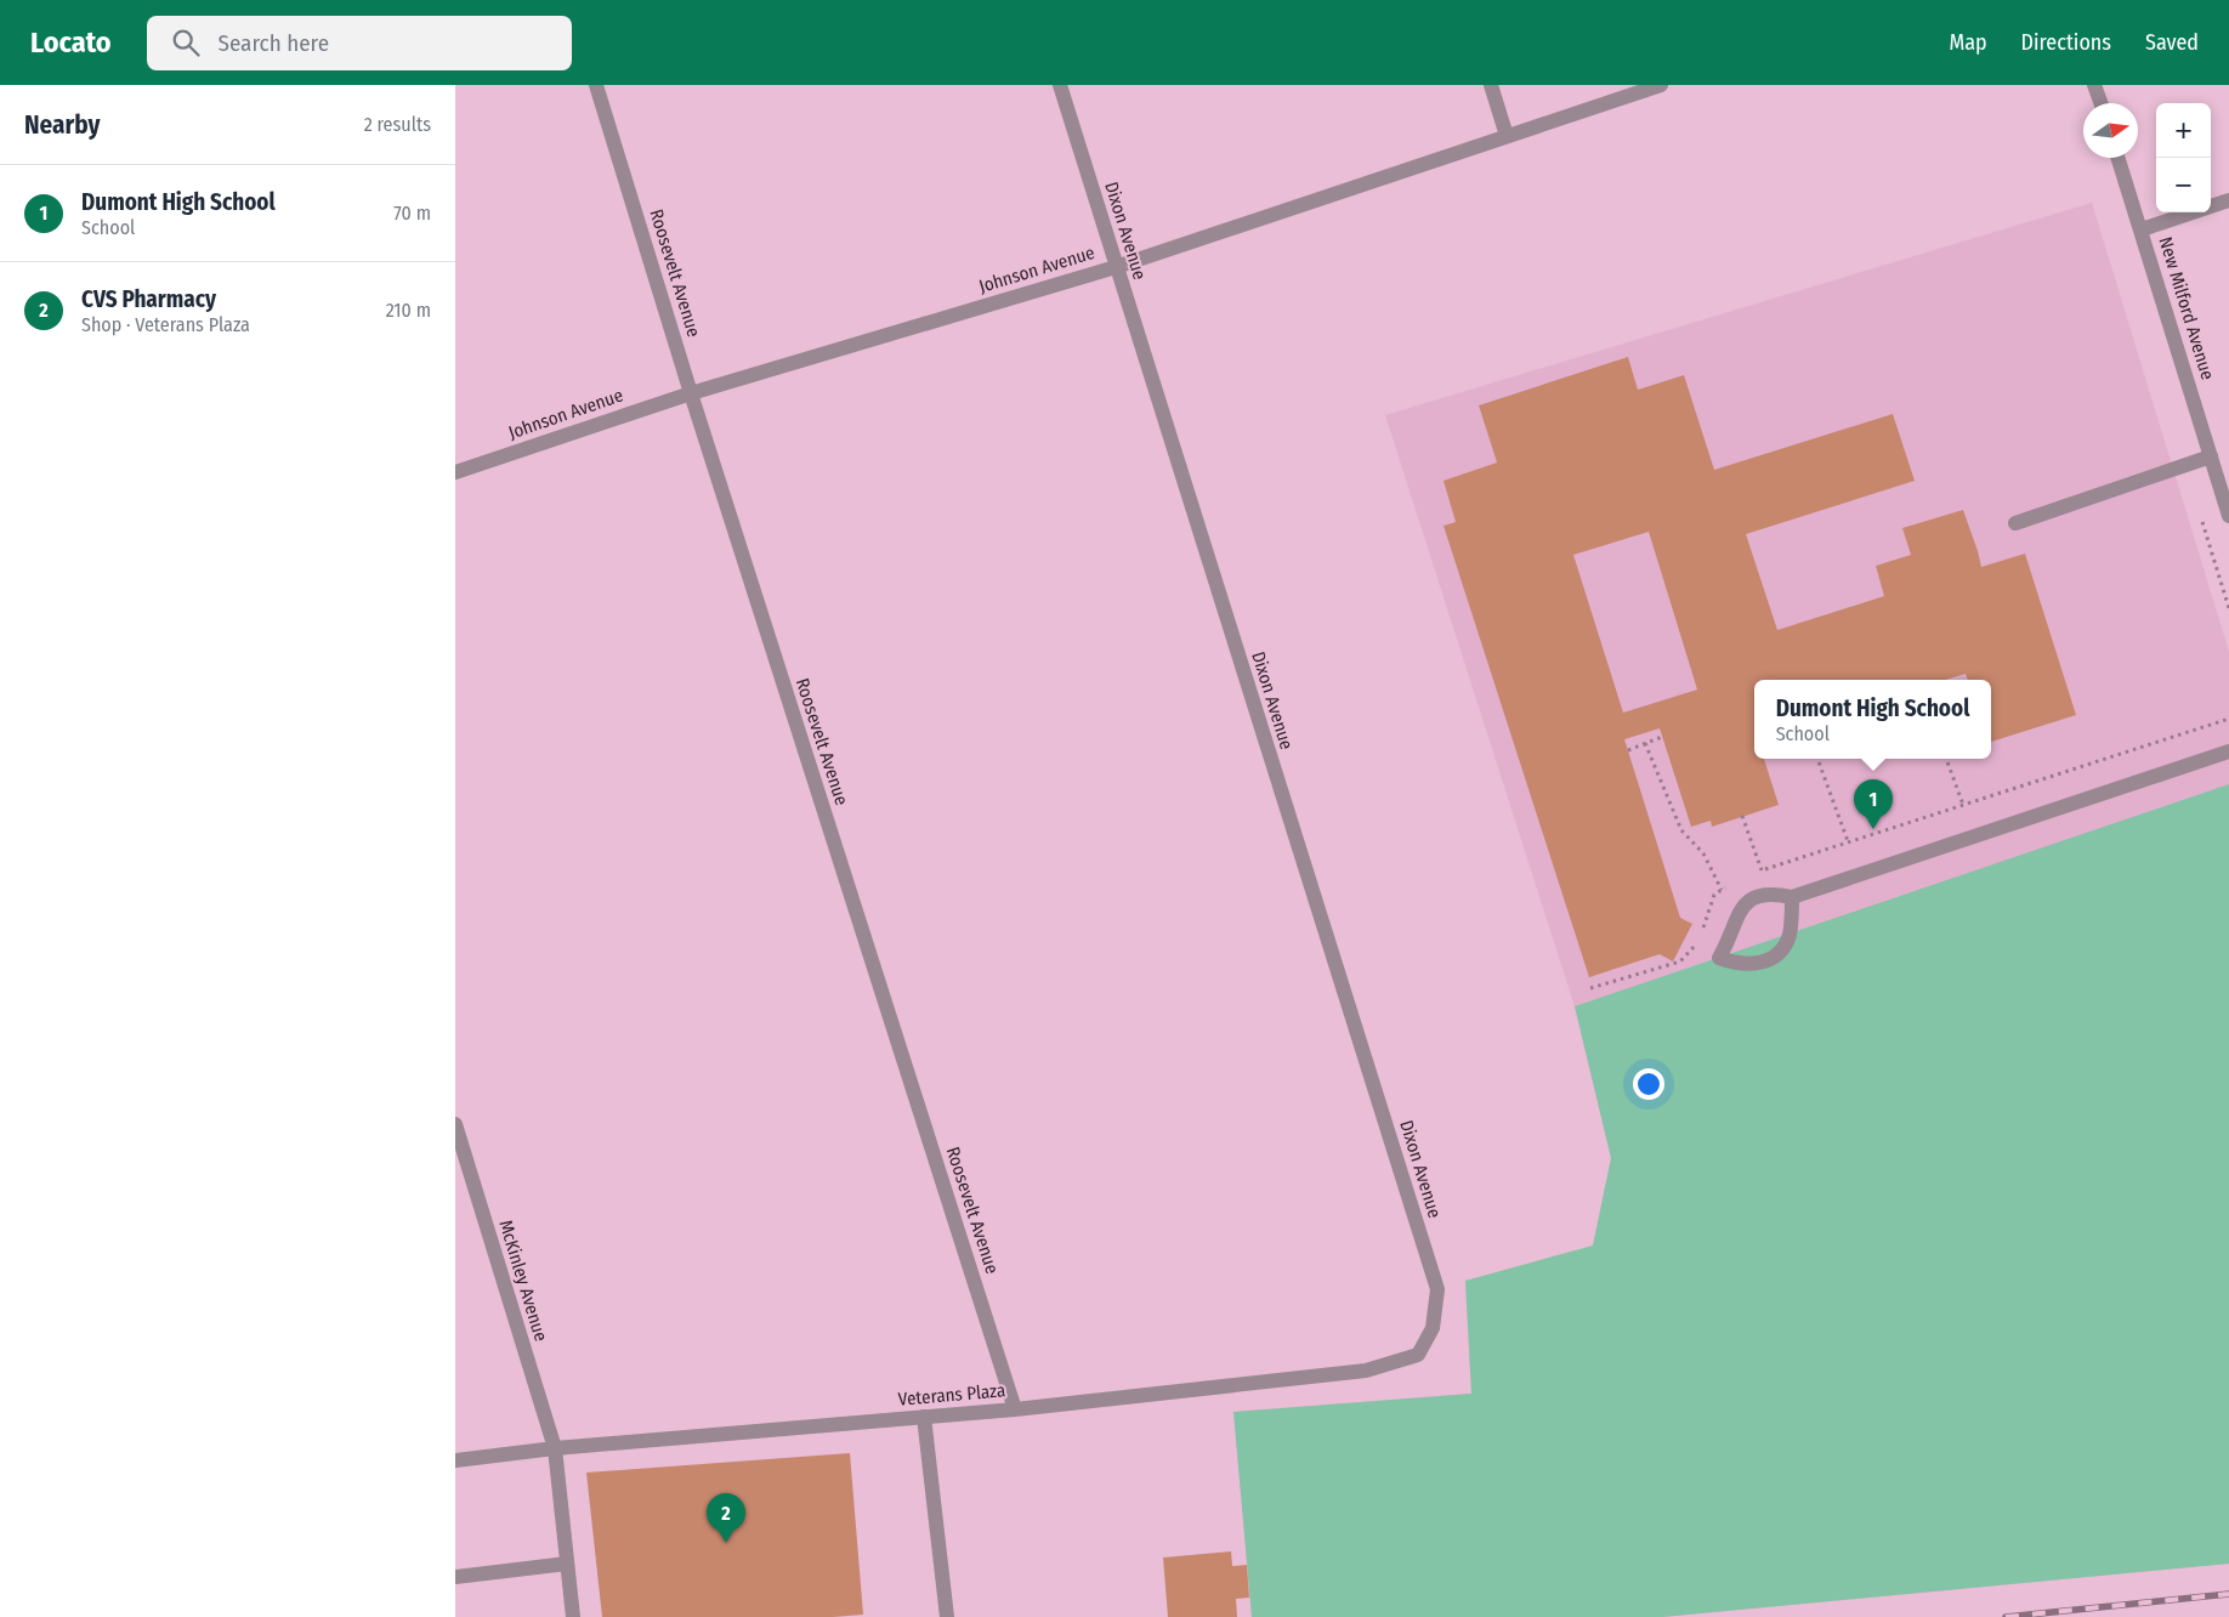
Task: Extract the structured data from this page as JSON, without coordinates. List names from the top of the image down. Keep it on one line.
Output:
{"streets":{"street":["Dixon Avenue","Johnson Avenue","Roosevelt Avenue","New Milford Avenue","McKinley Avenue","Veterans Plaza"]},"crossings":[["Dixon Avenue","Johnson Avenue"],["Dixon Avenue","Veterans Plaza"],["Johnson Avenue","Roosevelt Avenue"],["Roosevelt Avenue","Veterans Plaza"],["McKinley Avenue","Veterans Plaza"]],"north":"right","page":{"header":"Locato","search":"Search here","nav":["Map","Directions","Saved"],"heading":["Nearby","2 results"],"map_buttons":["+","−"],"list":[{"mark":"1","name":"Dumont High School","note":"School","value":"70 m"},{"mark":"2","name":"CVS Pharmacy","note":"Shop · Veterans Plaza","value":"210 m"}],"popup":["Dumont High School","School"],"pins":["1","2"]}}
